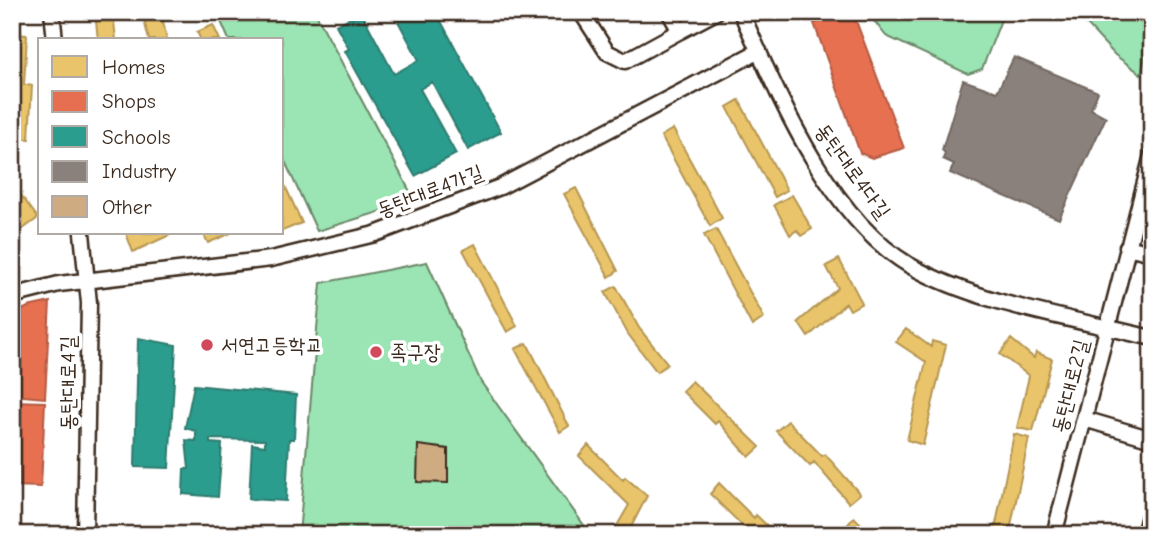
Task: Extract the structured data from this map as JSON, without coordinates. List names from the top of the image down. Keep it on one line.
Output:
{"streets":{"street":["동탄대로4다길","동탄대로4가길","동탄대로4길","동탄대로2길"]},"crossings":[["동탄대로4다길","동탄대로4가길"],["동탄대로4다길","동탄대로2길"],["동탄대로4가길","동탄대로4길"]],"places":["서연고등학교","족구장"],"legend":["Homes","Shops","Schools","Industry","Other"]}
